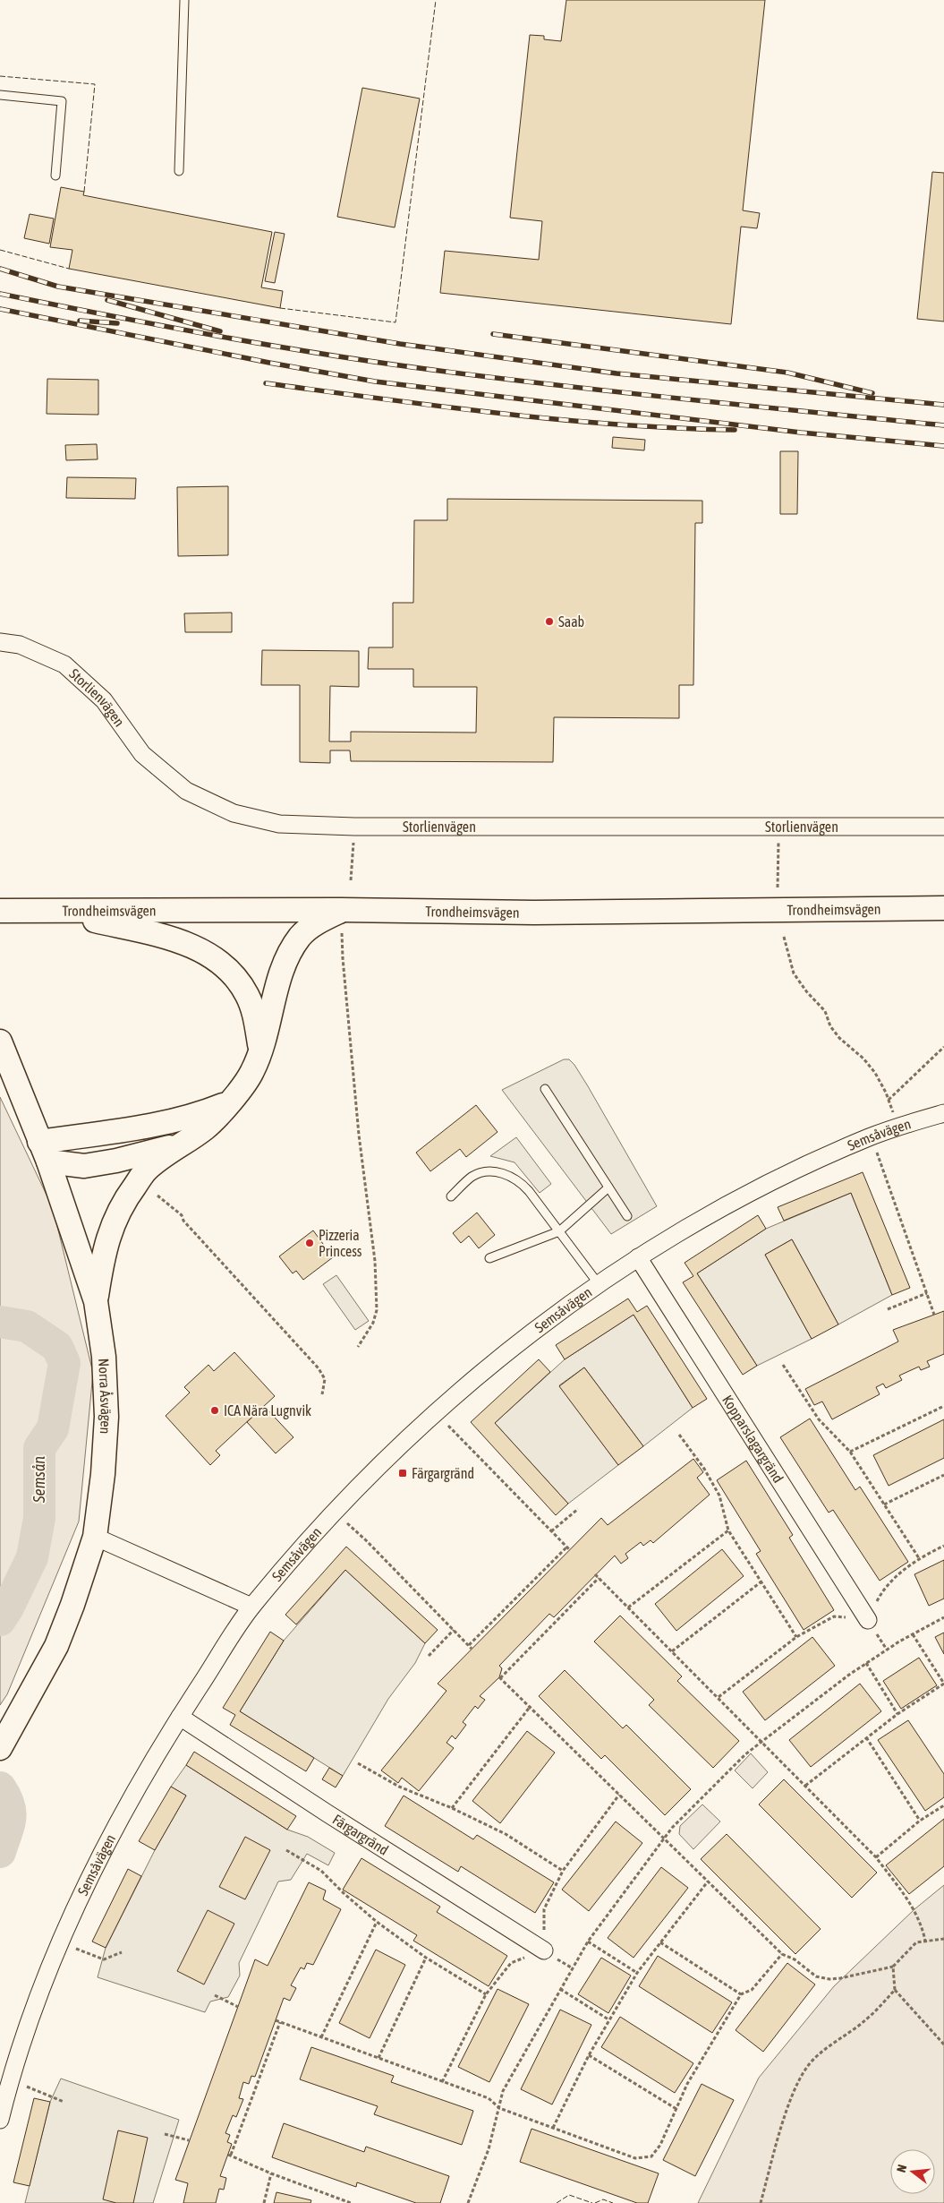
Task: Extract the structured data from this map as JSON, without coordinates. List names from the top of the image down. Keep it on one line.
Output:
{"streets":{"main road":["Trondheimsvägen","Norra Åsvägen"],"street":["Storlienvägen","Semsåvägen","Kopparslagargränd","Färgargränd"]},"crossings":[["Semsåvägen","Kopparslagargränd"],["Semsåvägen","Färgargränd"]],"water":["Semsån"],"places":{"other":["Saab","Pizzeria Princess","ICA Nära Lugnvik"],"transit":["Färgargränd"]},"north":"left"}
